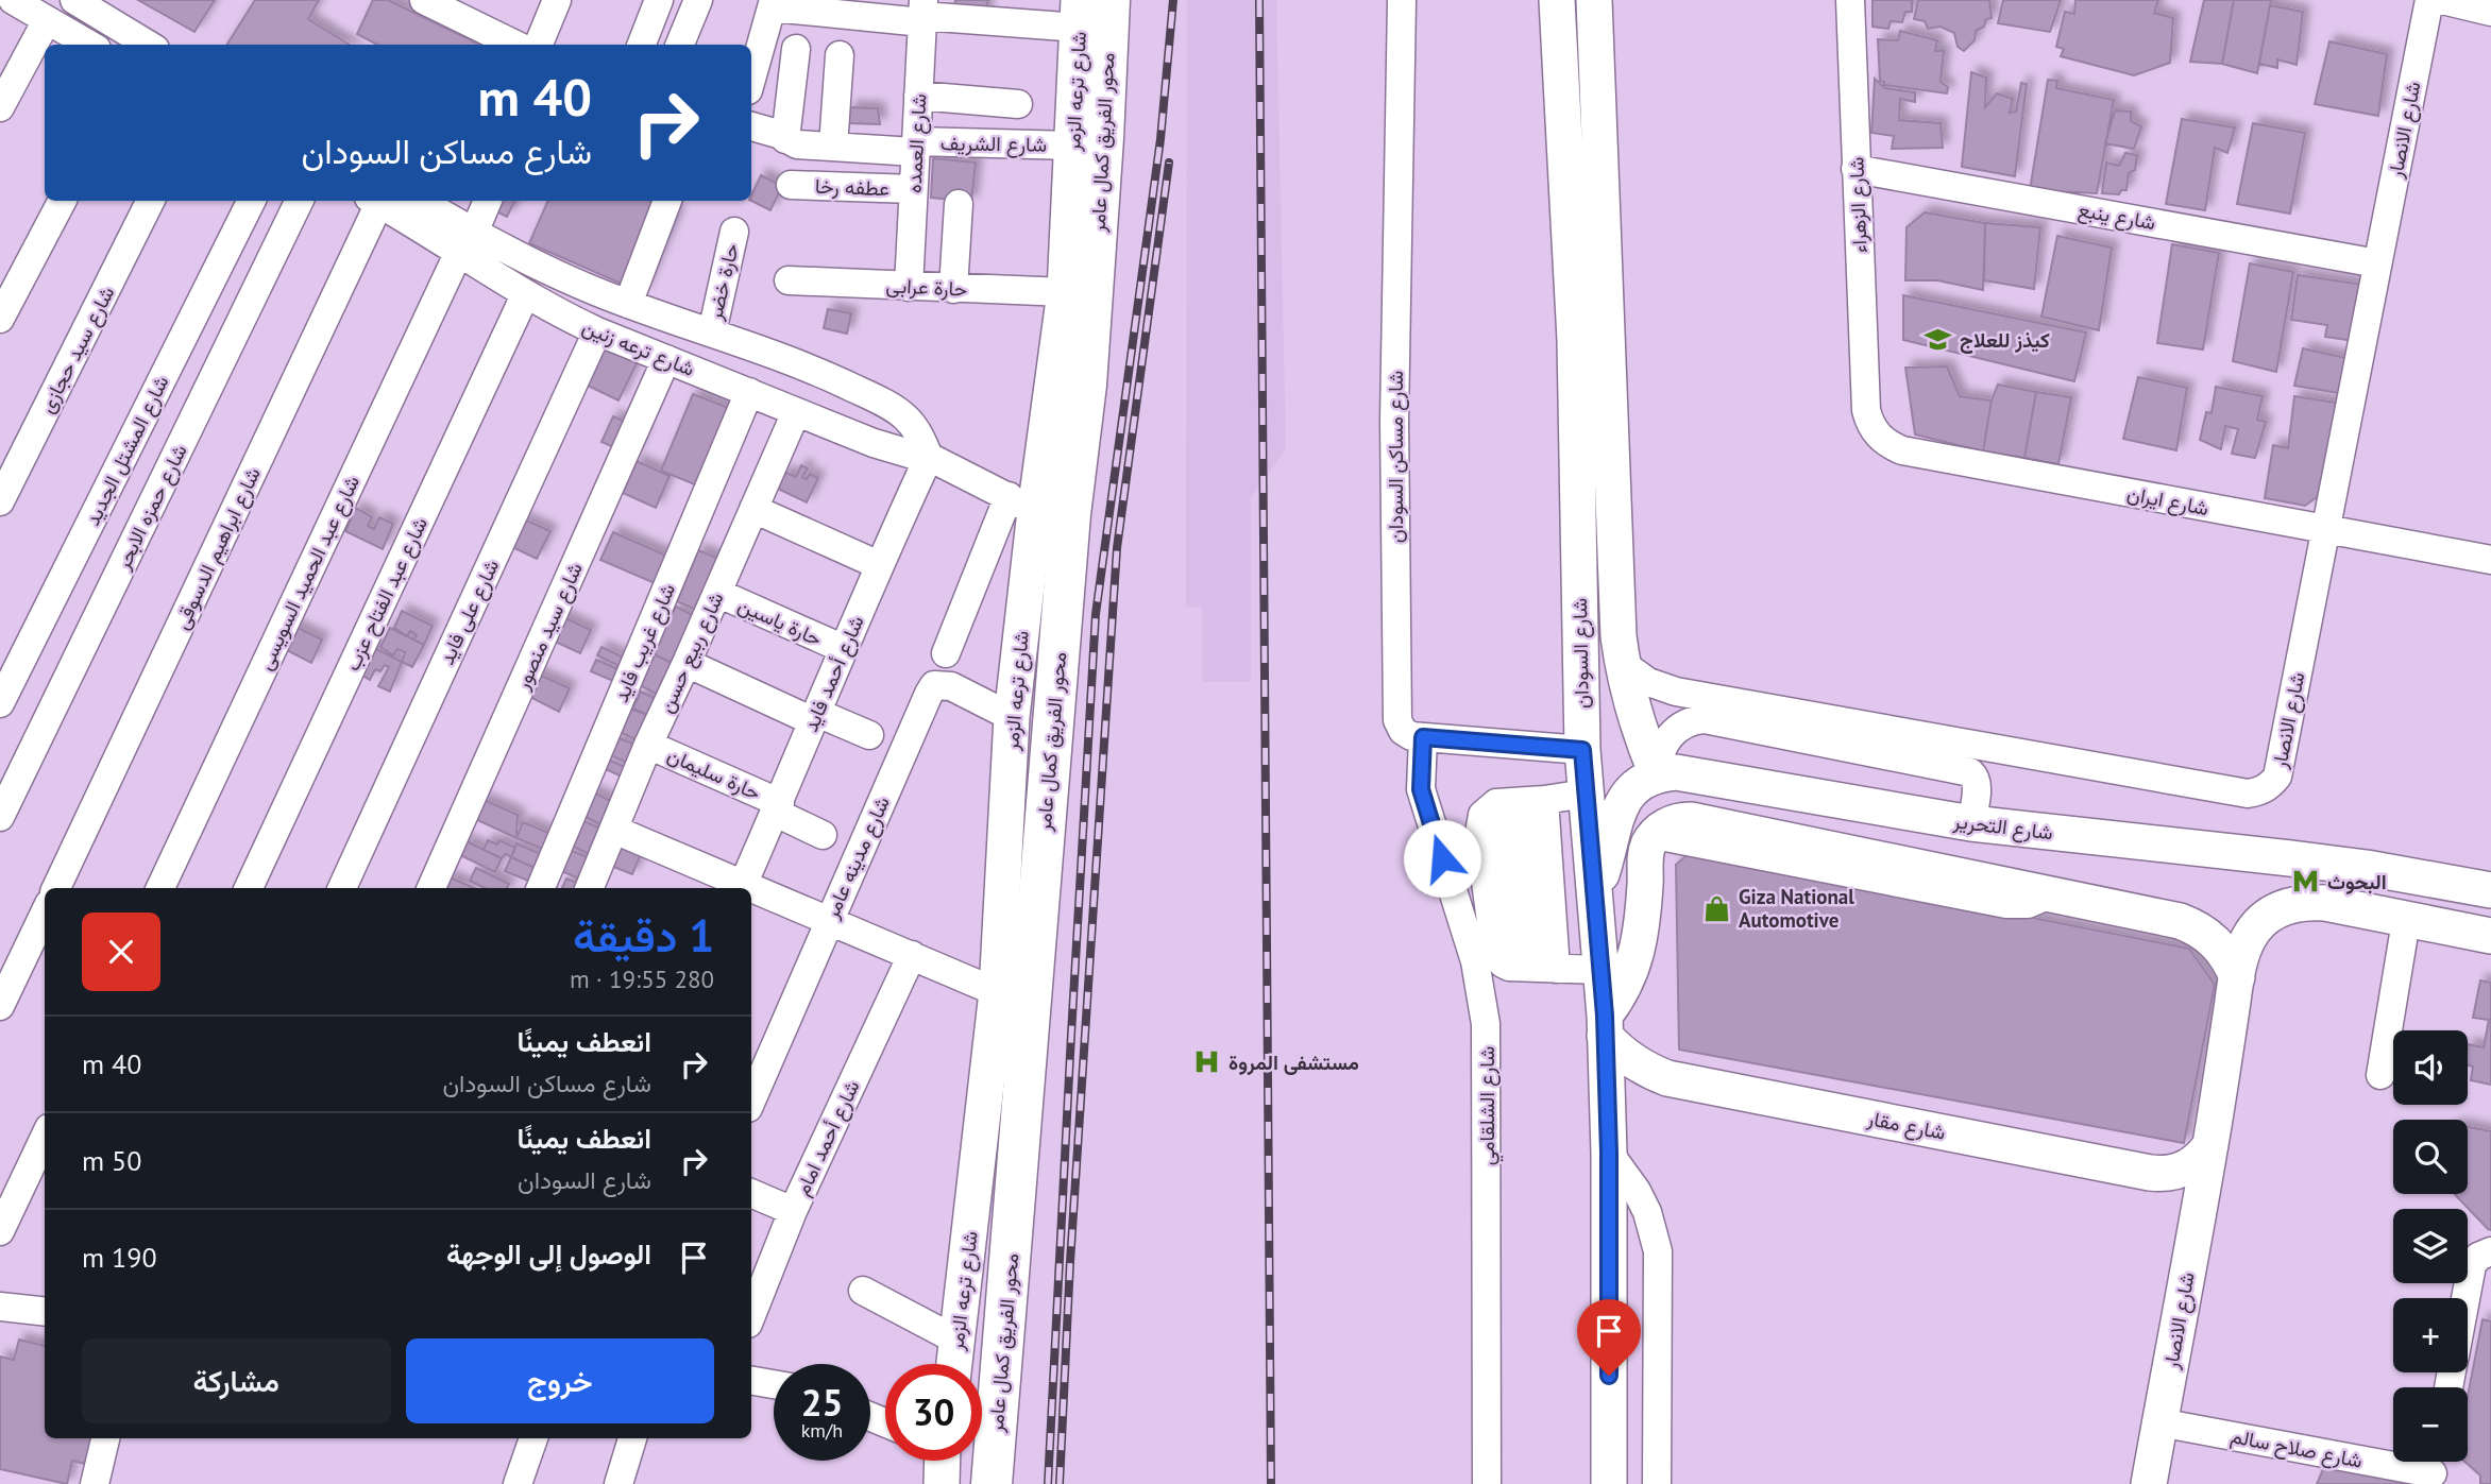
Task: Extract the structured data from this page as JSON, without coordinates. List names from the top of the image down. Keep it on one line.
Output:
{"streets":{"highway":["محور الفريق كمال عامر"],"main road":["شارع ترعه الزمر","شارع الانصار","شارع السودان","شارع التحرير","شارع مقار"],"street":["شارع العمده","شارع الشريف","عطفه رخا","شارع الزهراء","شارع ينبع","حارة خضر","حارة عرابى","شارع ترعه زنين","شارع سيد حجازى","شارع المشتل الجديد","شارع مساكن السودان","شارع ايران","شارع حمزه الابحر","شارع ابراهيم الدسوقى","شارع عبد الحميد السويسى","شارع عبد الفتاح عزب","شارع على فايد","حارة ياسين","شارع سيد منصور","شارع غريب فايد","شارع ربيع حسن","شارع أحمد فايد","حارة سليمان","شارع مدينه عامر","شارع الشلقامي","شارع أحمد امام","شارع صلاح سالم"]},"crossings":[["شارع ترعه الزمر","شارع الشريف"],["شارع ترعه الزمر","حارة عرابى"],["شارع ترعه الزمر","شارع ترعه زنين"],["شارع ترعه الزمر","شارع مدينه عامر"],["شارع الانصار","شارع ينبع"],["شارع الانصار","شارع ايران"],["شارع الانصار","شارع السودان"],["شارع الانصار","شارع مقار"],["شارع الانصار","شارع صلاح سالم"],["شارع العمده","شارع الشريف"],["شارع العمده","عطفه رخا"],["شارع العمده","حارة عرابى"],["شارع الزهراء","شارع ينبع"],["شارع الزهراء","شارع ايران"],["حارة خضر","شارع ترعه زنين"],["شارع ترعه زنين","شارع عبد الحميد السويسى"],["شارع ترعه زنين","شارع عبد الفتاح عزب"],["شارع ترعه زنين","شارع على فايد"],["شارع ترعه زنين","شارع سيد منصور"],["شارع ترعه زنين","شارع غريب فايد"],["شارع ترعه زنين","شارع ربيع حسن"],["شارع ترعه زنين","شارع أحمد فايد"],["شارع مساكن السودان","شارع الشلقامي"],["حارة ياسين","شارع ربيع حسن"],["حارة ياسين","شارع أحمد فايد"],["شارع ربيع حسن","حارة سليمان"],["شارع السودان","شارع التحرير"],["شارع السودان","شارع مقار"],["شارع أحمد فايد","حارة سليمان"]],"places":{"school or university":["كيذز للعلاج"],"metro station":["البحوث"],"shop":["Giza National Automotive"],"hospital":["مستشفى المروة"]},"page":{"turn":["40 m","شارع مساكن السودان"],"heading":["1 دقيقة","280 m · 19:55"],"list":[{"name":"انعطف يمينًا","note":"شارع مساكن السودان","value":"40 m"},{"name":"انعطف يمينًا","note":"شارع السودان","value":"50 m"},{"name":"الوصول إلى الوجهة","value":"190 m"}],"map_buttons":["+","−"],"buttons":["خروج","مشاركة"],"speed":"25 km/h","limit":"30"}}
